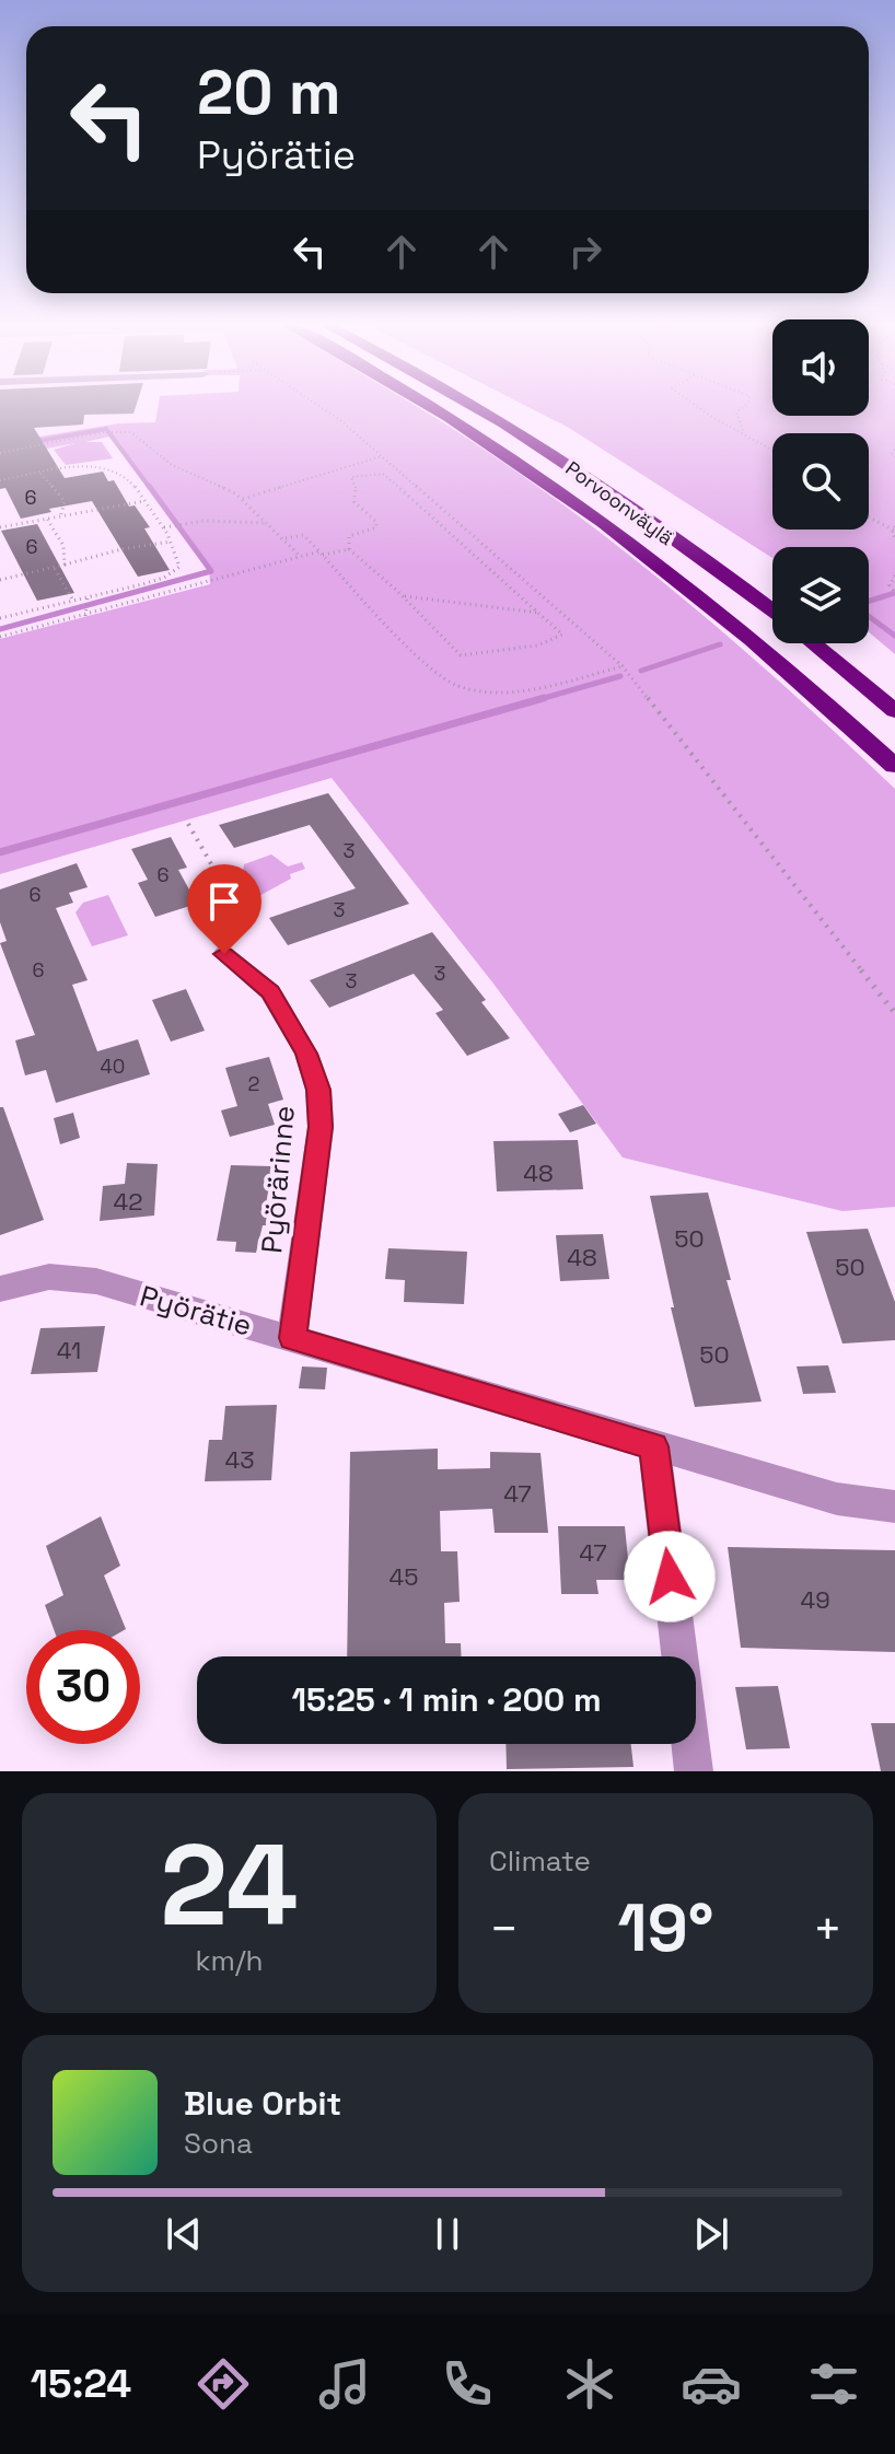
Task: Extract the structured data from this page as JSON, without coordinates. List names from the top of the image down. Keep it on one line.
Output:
{"streets":{"highway":["Porvoonväylä"],"street":["Pyörärinne","Pyörätie"]},"crossings":[["Pyörärinne","Pyörätie"]],"house_numbers":["6","6","3","6","6","3","6","3","3","40","2","48","42","50","48","50","41","50","43","47","47","45","49"],"page":{"turn":["20 m","Pyörätie"],"limit":"30","trip":"15:25 · 1 min · 200 m","tile":[["24","km/h"],"Climate"],"heat":["−","19°","+"],"song":["Blue Orbit","Sona"],"tabs":"15:24"}}
